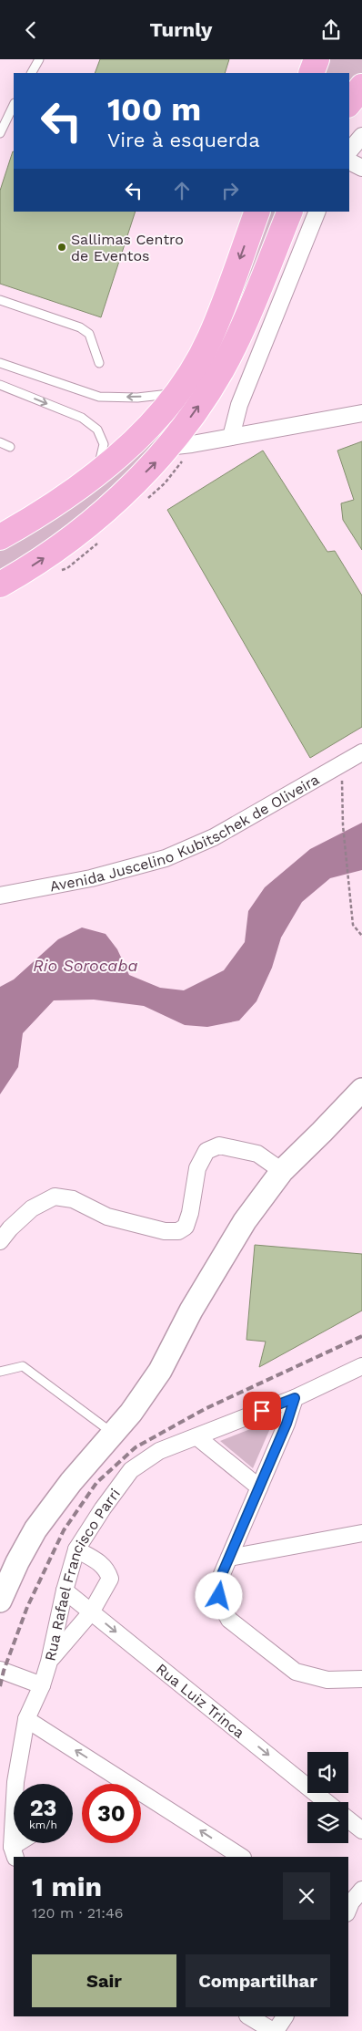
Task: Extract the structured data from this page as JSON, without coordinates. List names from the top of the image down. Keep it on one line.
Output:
{"streets":{"street":["Avenida Juscelino Kubitschek de Oliveira","Rua Rafael Francisco Parri","Rua Luiz Trinca"]},"crossings":[["Rua Rafael Francisco Parri","Rua Luiz Trinca"]],"water":["Rio Sorocaba"],"places":["Sallimas Centro de Eventos"],"page":{"header":"Turnly","turn":["100 m","Vire à esquerda"],"speed":"23 km/h","limit":"30","heading":["1 min","120 m · 21:46"],"buttons":["Sair","Compartilhar"]}}
